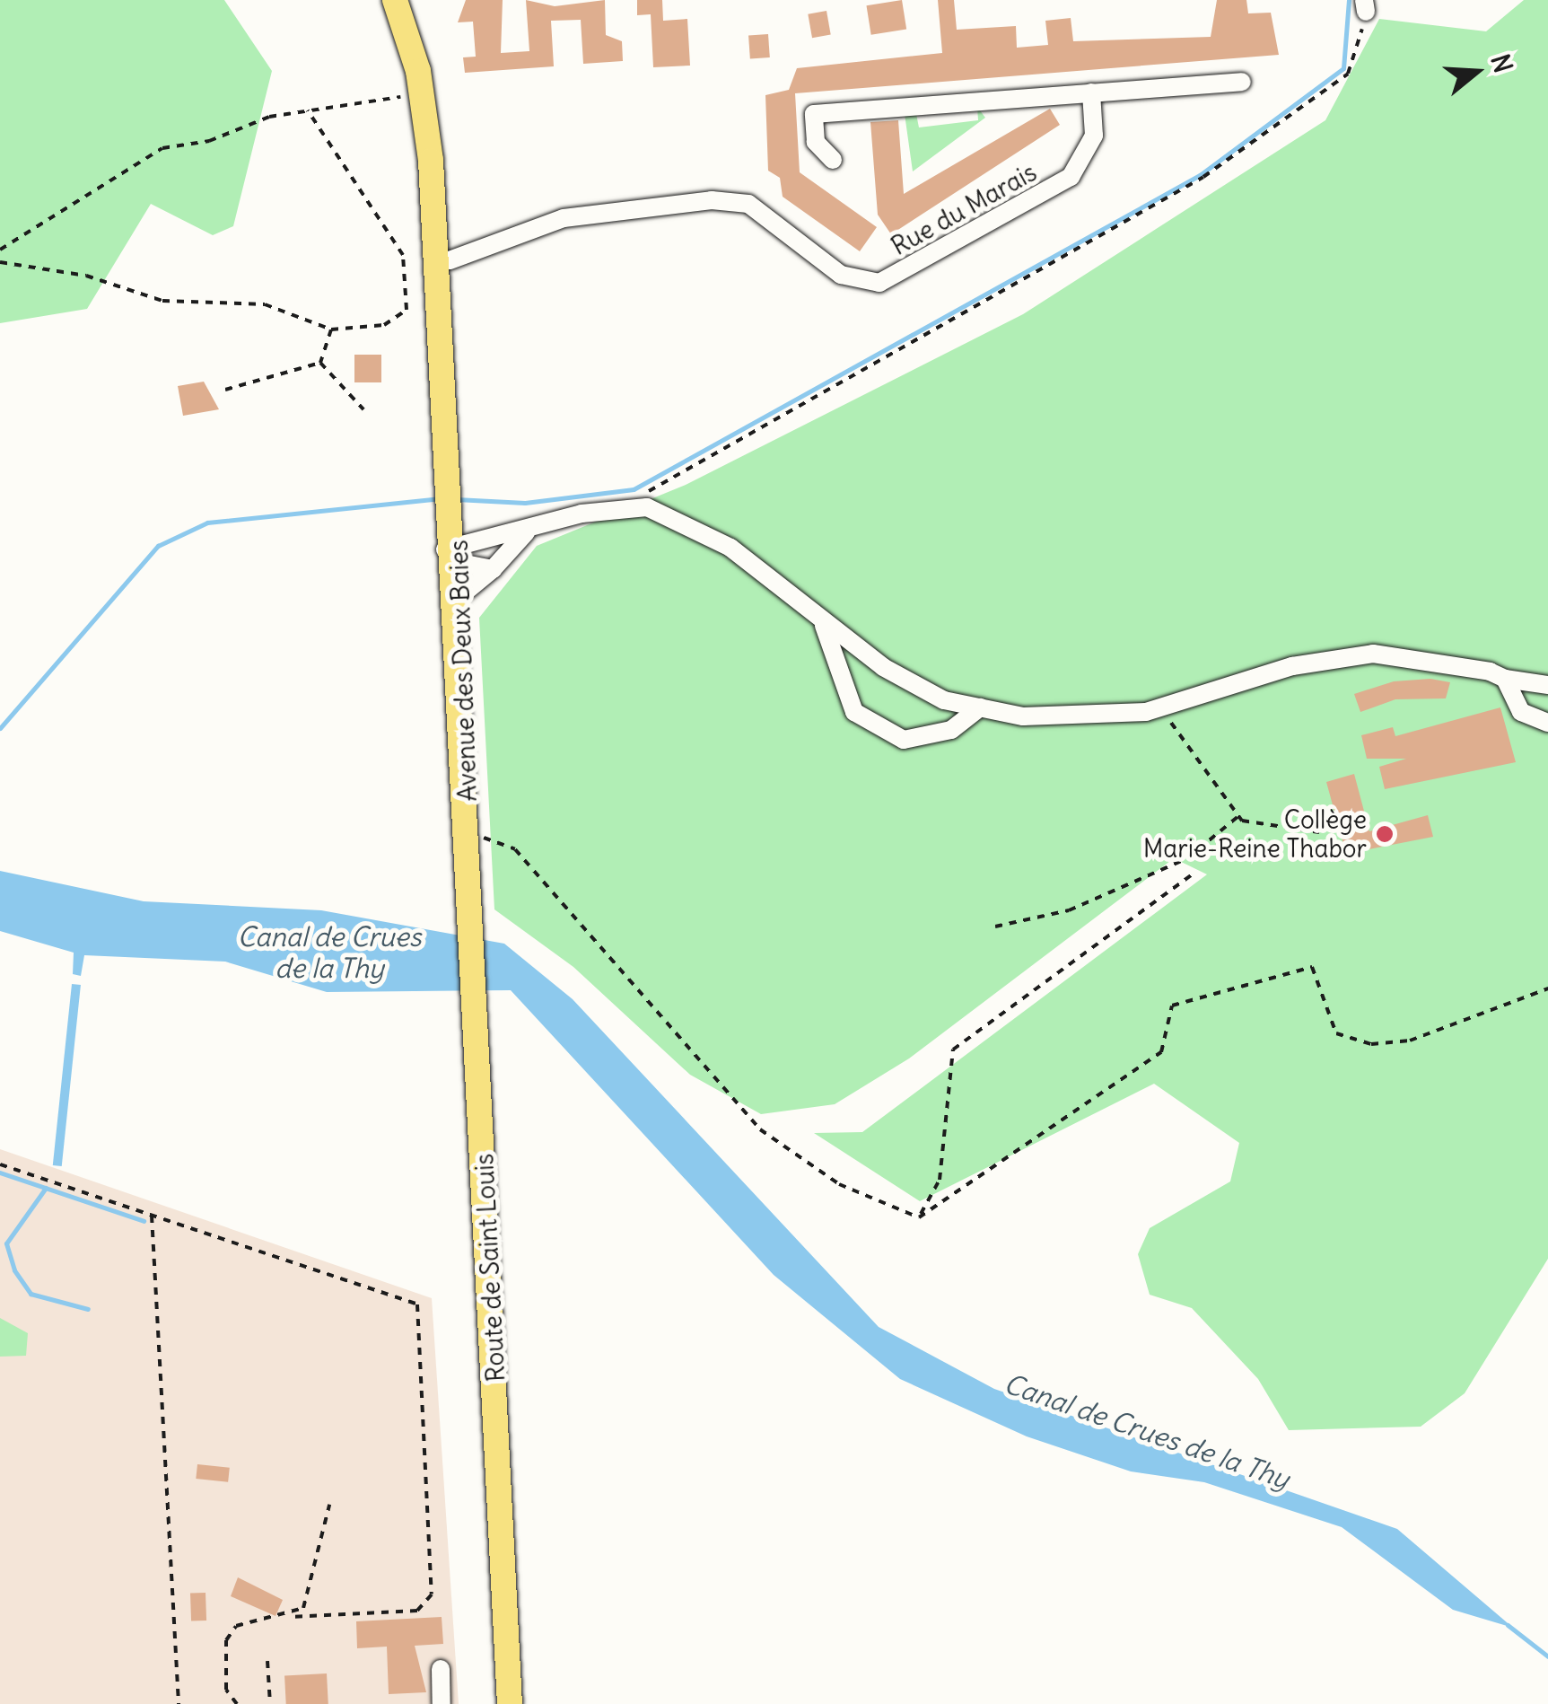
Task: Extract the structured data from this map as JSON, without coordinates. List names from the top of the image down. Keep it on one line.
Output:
{"streets":{"main road":["Avenue des Deux Baies","Route de Saint Louis"],"street":["Rue du Marais"]},"crossings":[["Rue du Marais","Avenue des Deux Baies"],["Avenue des Deux Baies","Route de Saint Louis"]],"water":["Canal de Crues de la Thy"],"places":["Collège Marie-Reine Thabor"],"north":"right"}
